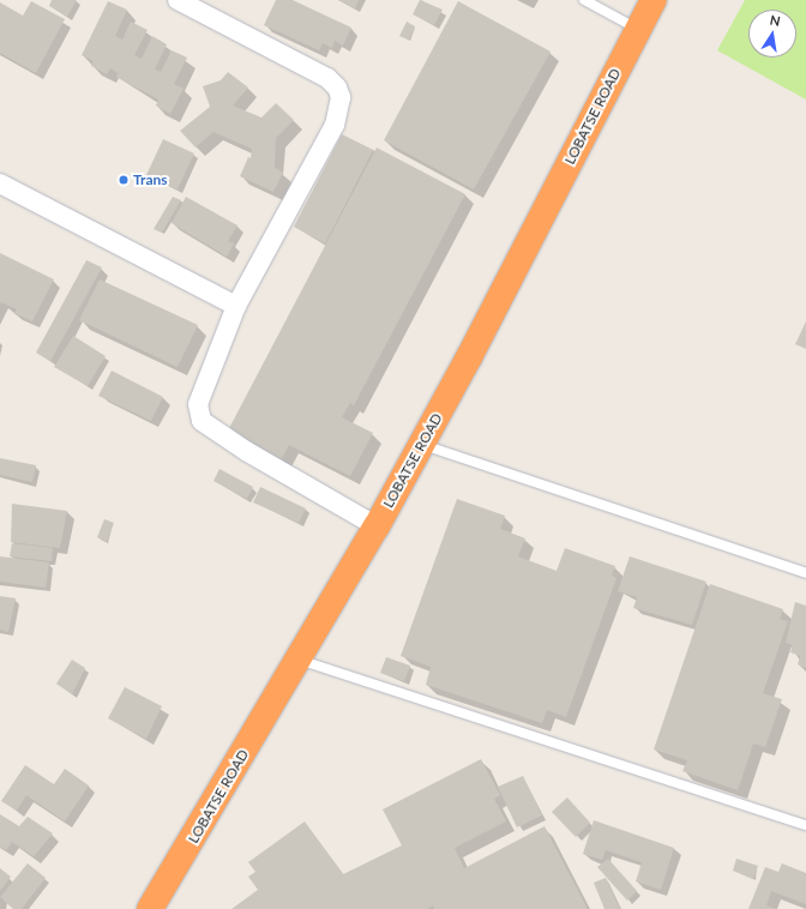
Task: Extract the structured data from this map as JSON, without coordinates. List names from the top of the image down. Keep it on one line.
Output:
{"streets":{"highway":["LOBATSE ROAD"]},"places":["Trans"],"north":"top"}
